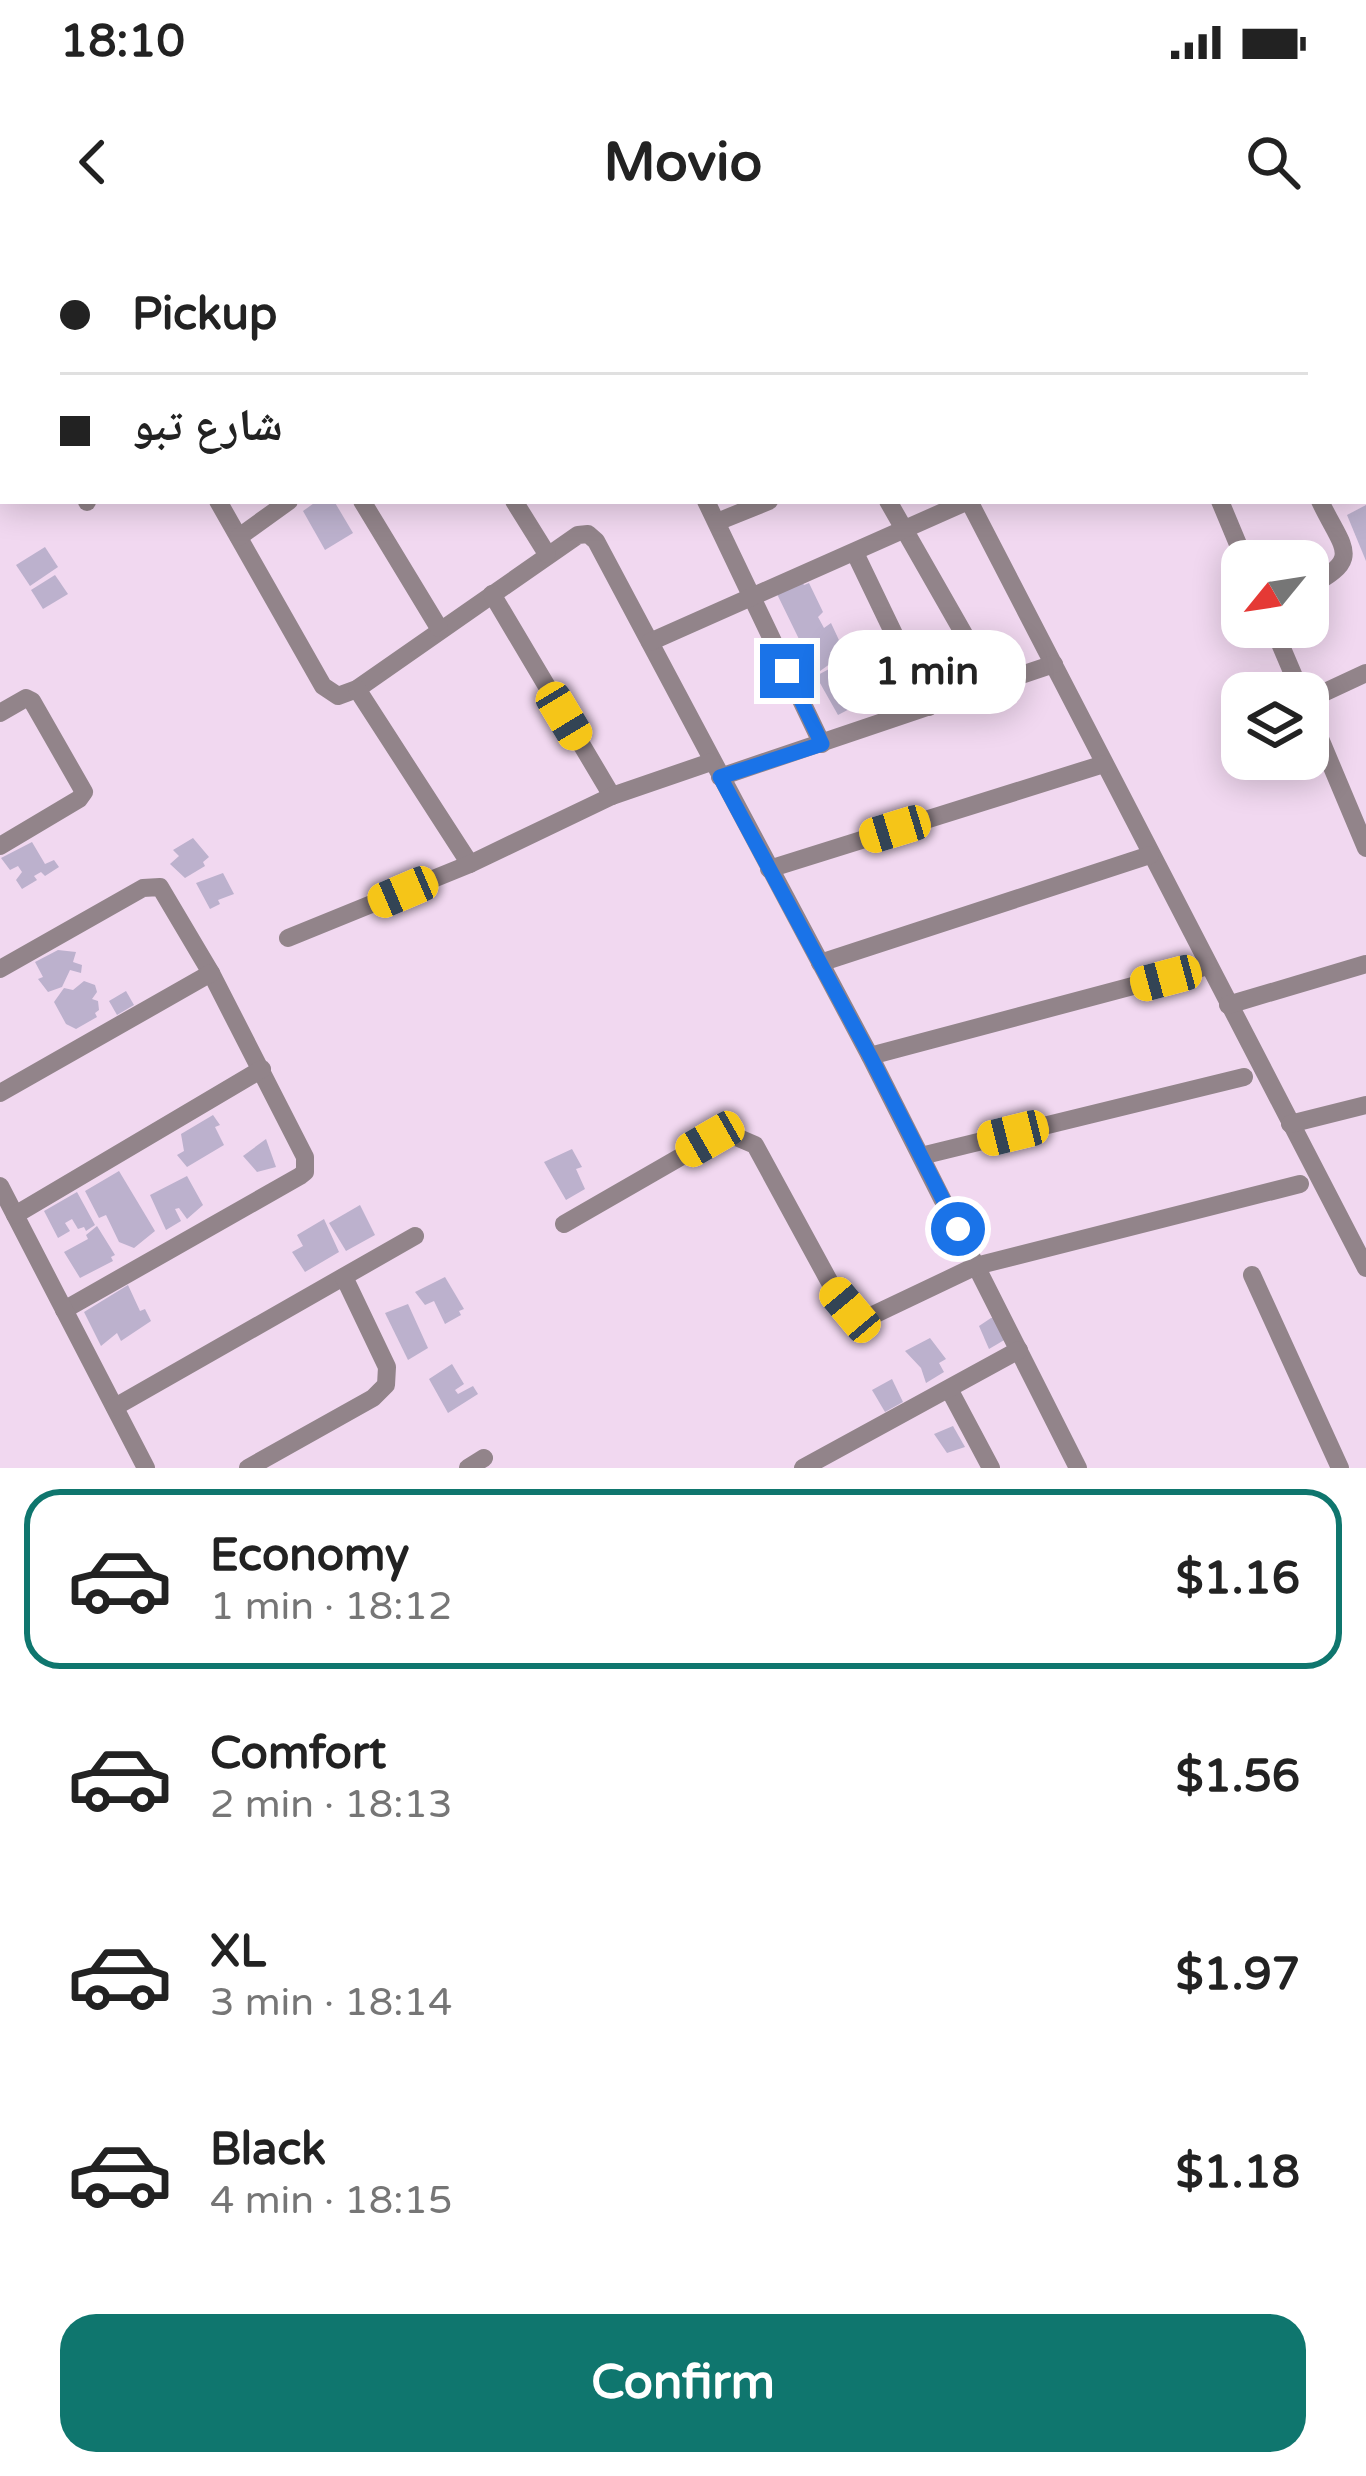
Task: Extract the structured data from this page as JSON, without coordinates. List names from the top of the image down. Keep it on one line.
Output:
{"north":"bottom left","page":{"status":"18:10","header":"Movio","banner":["Pickup","شارع تبو"],"bubble":"1 min","list":[{"name":"Economy","note":"1 min · 18:12","value":"$1.16"},{"name":"Comfort","note":"2 min · 18:13","value":"$1.56"},{"name":"XL","note":"3 min · 18:14","value":"$1.97"},{"name":"Black","note":"4 min · 18:15","value":"$1.18"}],"buttons":"Confirm"}}
